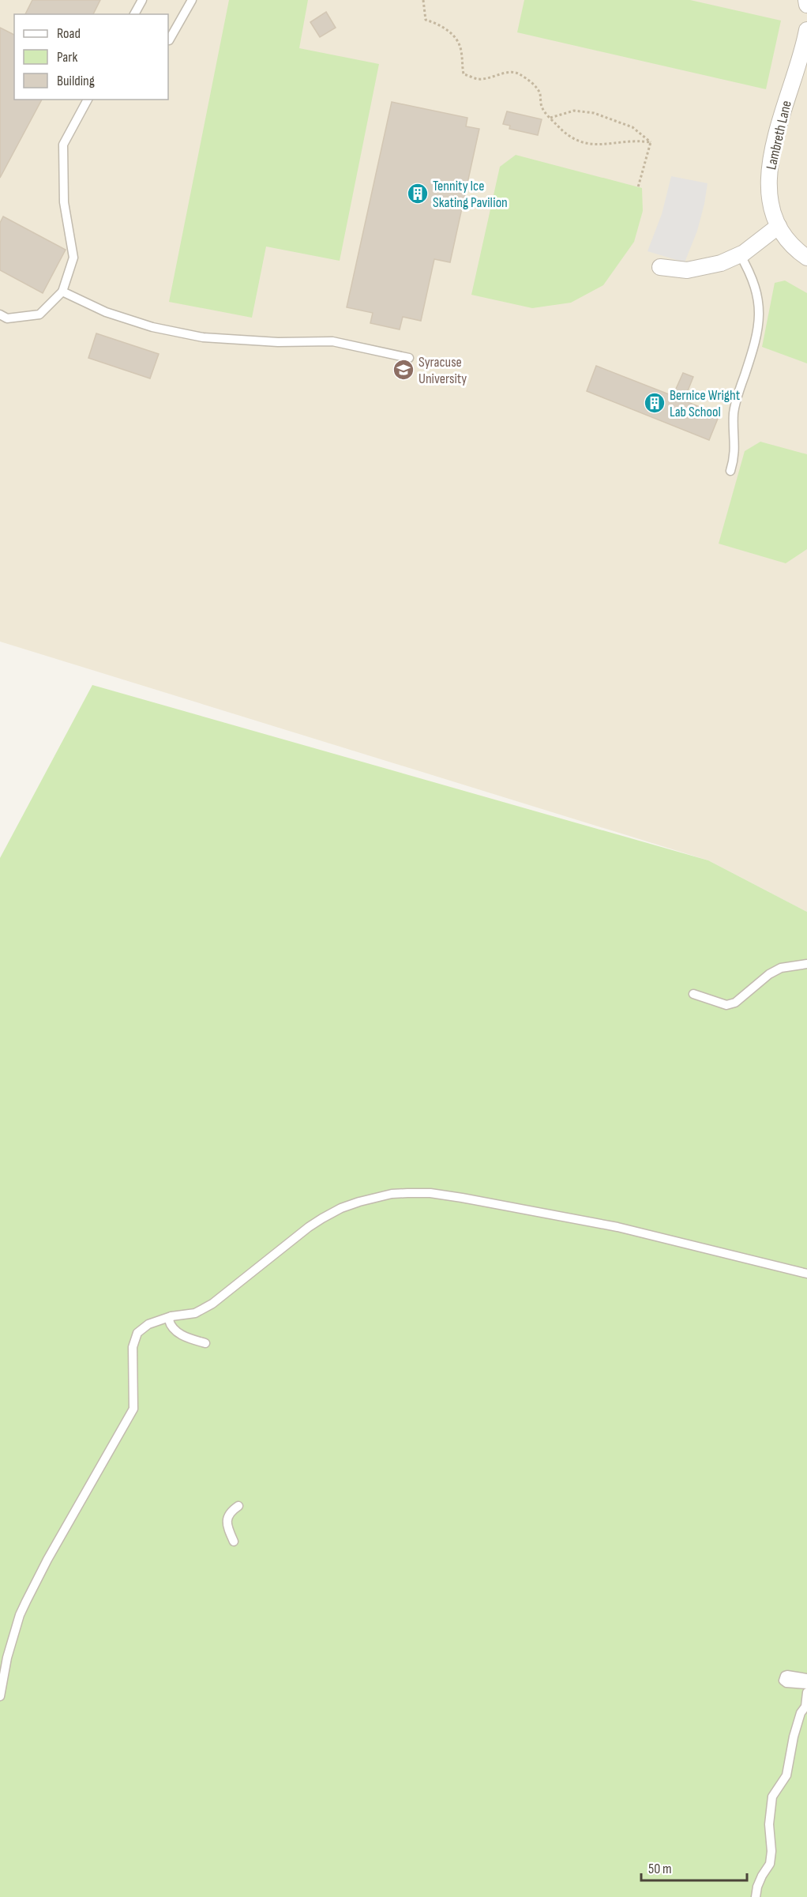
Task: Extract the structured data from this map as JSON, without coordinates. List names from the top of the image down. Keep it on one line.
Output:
{"streets":{"street":["Lambreth Lane"]},"places":{"building":["Tennity Ice Skating Pavilion","Bernice Wright Lab School"],"school or university":["Syracuse University"]},"legend":["Road","Park","Building"],"scale_bar":"50 m"}
